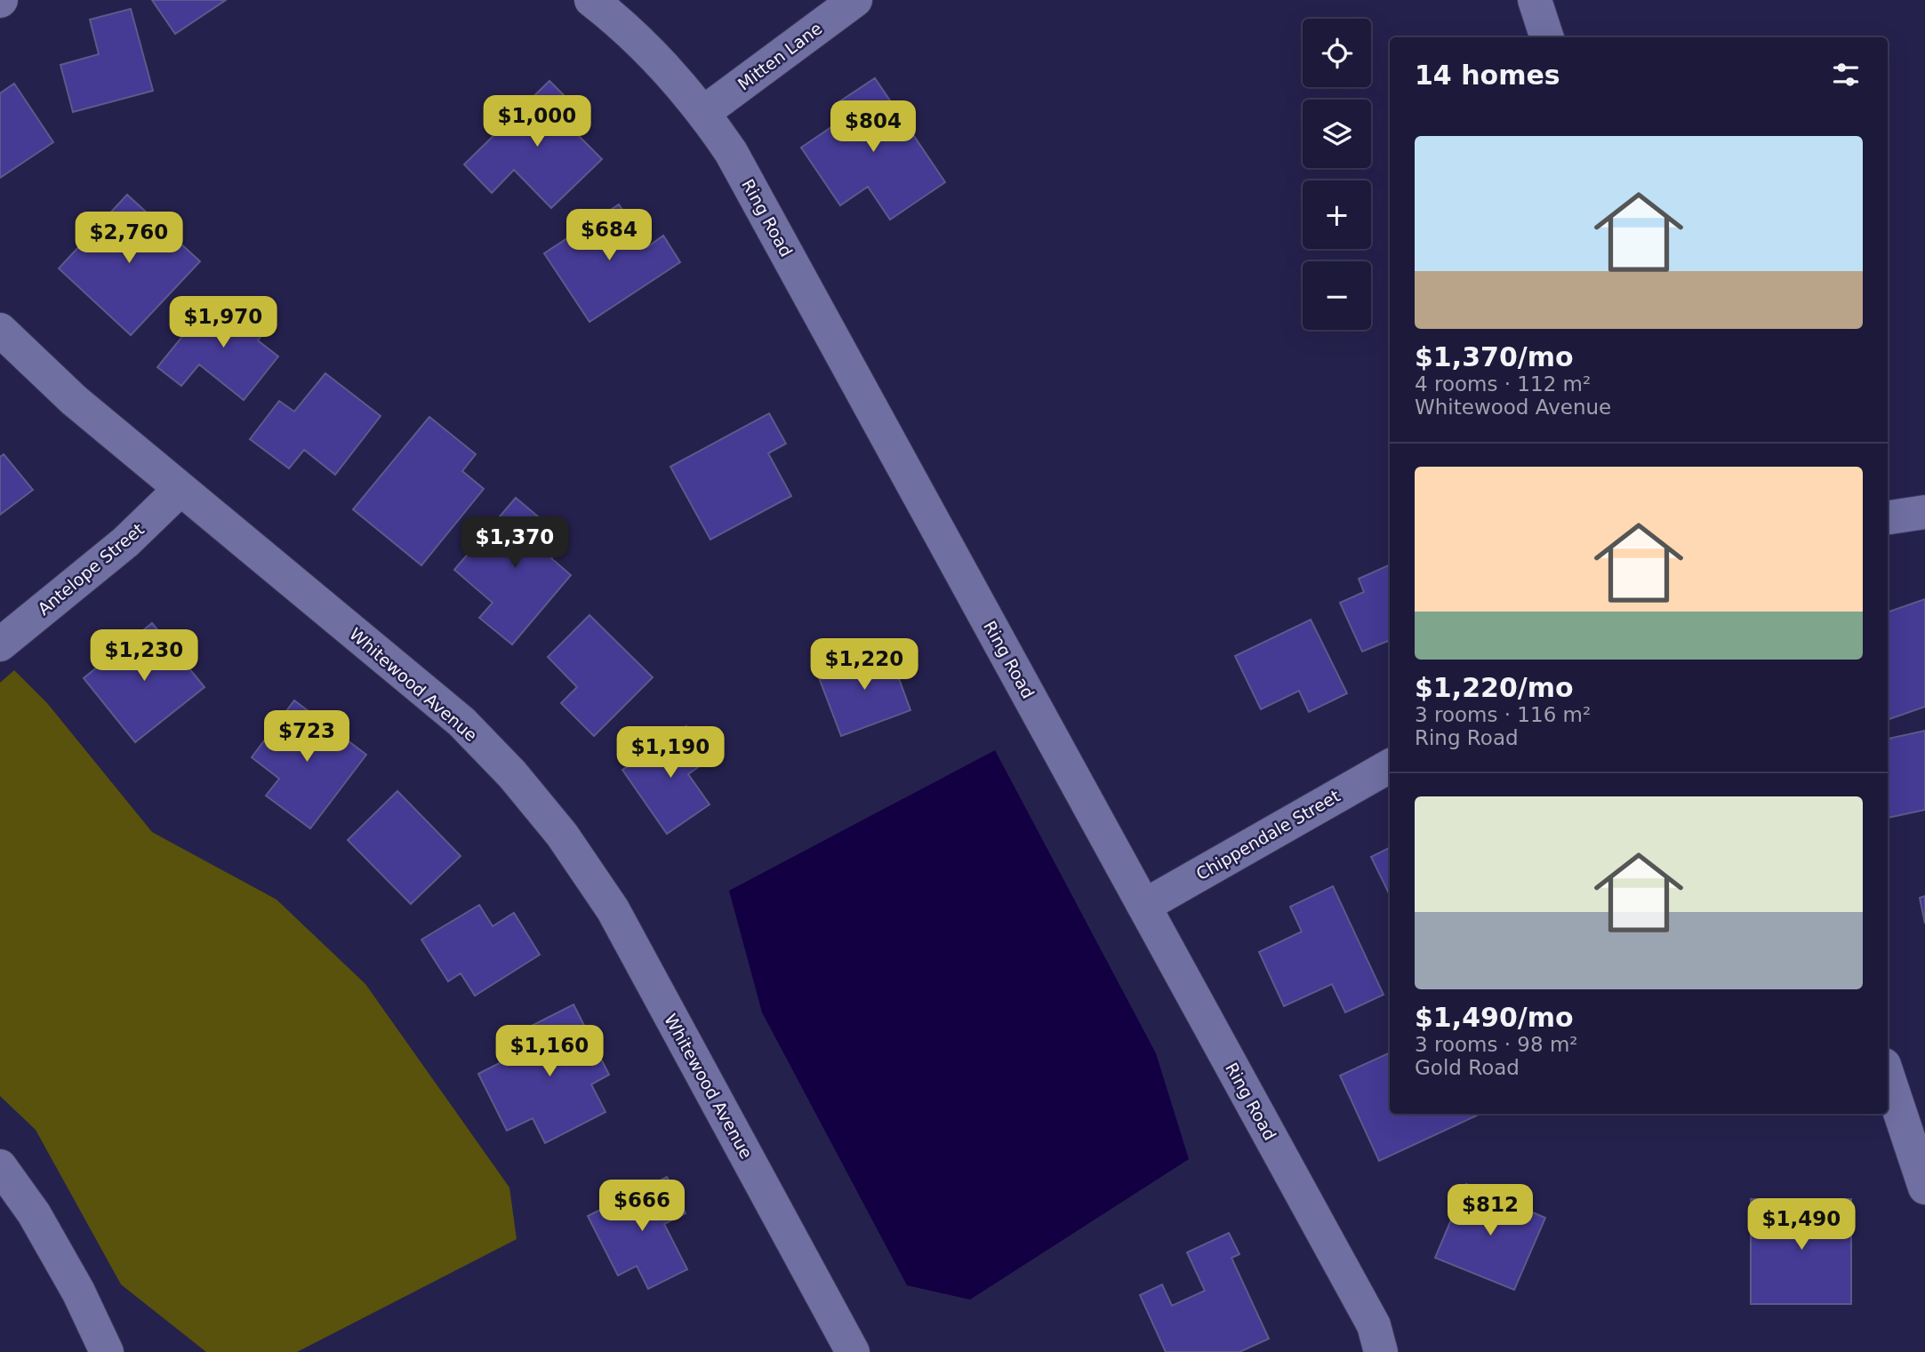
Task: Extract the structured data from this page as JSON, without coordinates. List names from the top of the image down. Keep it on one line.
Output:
{"streets":{"street":["Mitten Lane","Ring Road","Antelope Street","Whitewood Avenue","Chippendale Street"]},"crossings":[["Mitten Lane","Ring Road"],["Ring Road","Chippendale Street"],["Antelope Street","Whitewood Avenue"]],"page":{"map_buttons":["+","−"],"heading":"14 homes","price":["$1,000","$804","$684","$2,760","$1,970","$1,370","$1,230","$1,220","$723","$1,190","$1,160","$666","$812","$1,490"],"list":[{"name":"$1,370/mo","note":"4 rooms · 112 m² · Whitewood Avenue"},{"name":"$1,220/mo","note":"3 rooms · 116 m² · Ring Road"},{"name":"$1,490/mo","note":"3 rooms · 98 m² · Gold Road"}]}}
